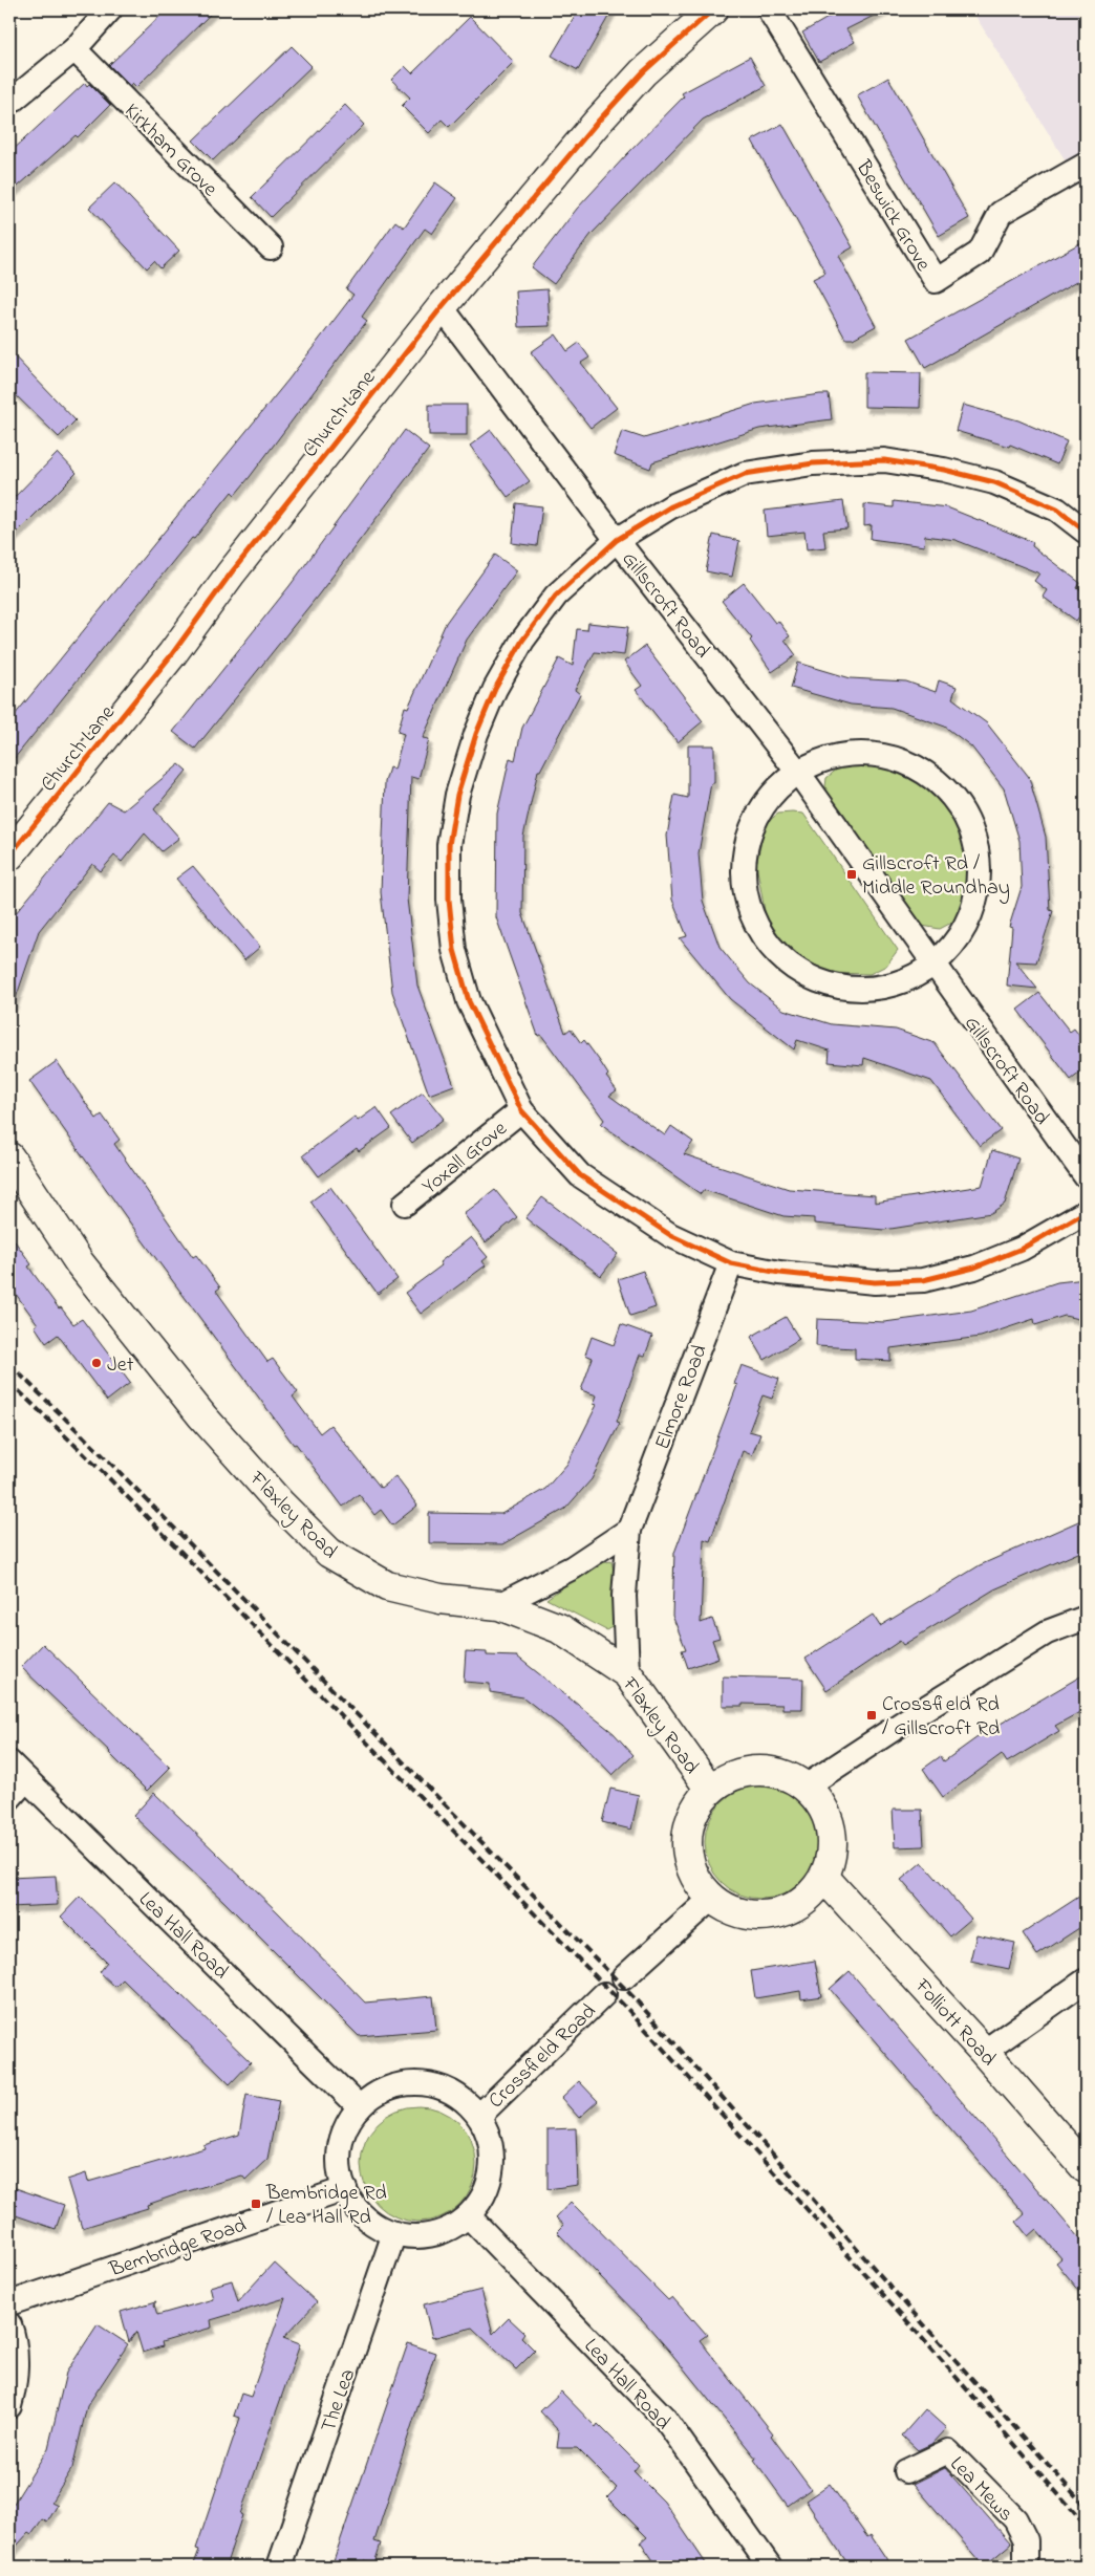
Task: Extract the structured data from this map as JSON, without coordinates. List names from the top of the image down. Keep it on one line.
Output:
{"streets":{"street":["Kirkham Grove","Beswick Grove","Church Lane","Gillscroft Road","Yoxall Grove","Elmore Road","Flaxley Road","Lea Hall Road","Folliott Road","Crossfield Road","Bembridge Road","The Lea","Lea Mews"]},"crossings":[["Church Lane","Gillscroft Road"],["Elmore Road","Flaxley Road"],["Flaxley Road","Folliott Road"],["Lea Hall Road","Crossfield Road"],["Lea Hall Road","Bembridge Road"],["Lea Hall Road","The Lea"],["Crossfield Road","Bembridge Road"],["Crossfield Road","The Lea"],["Bembridge Road","The Lea"]],"places":{"transit":["Gillscroft Rd / Middle Roundhay","Crossfield Rd / Gillscroft Rd","Bembridge Rd / Lea Hall Rd"],"other":["Jet"]}}
